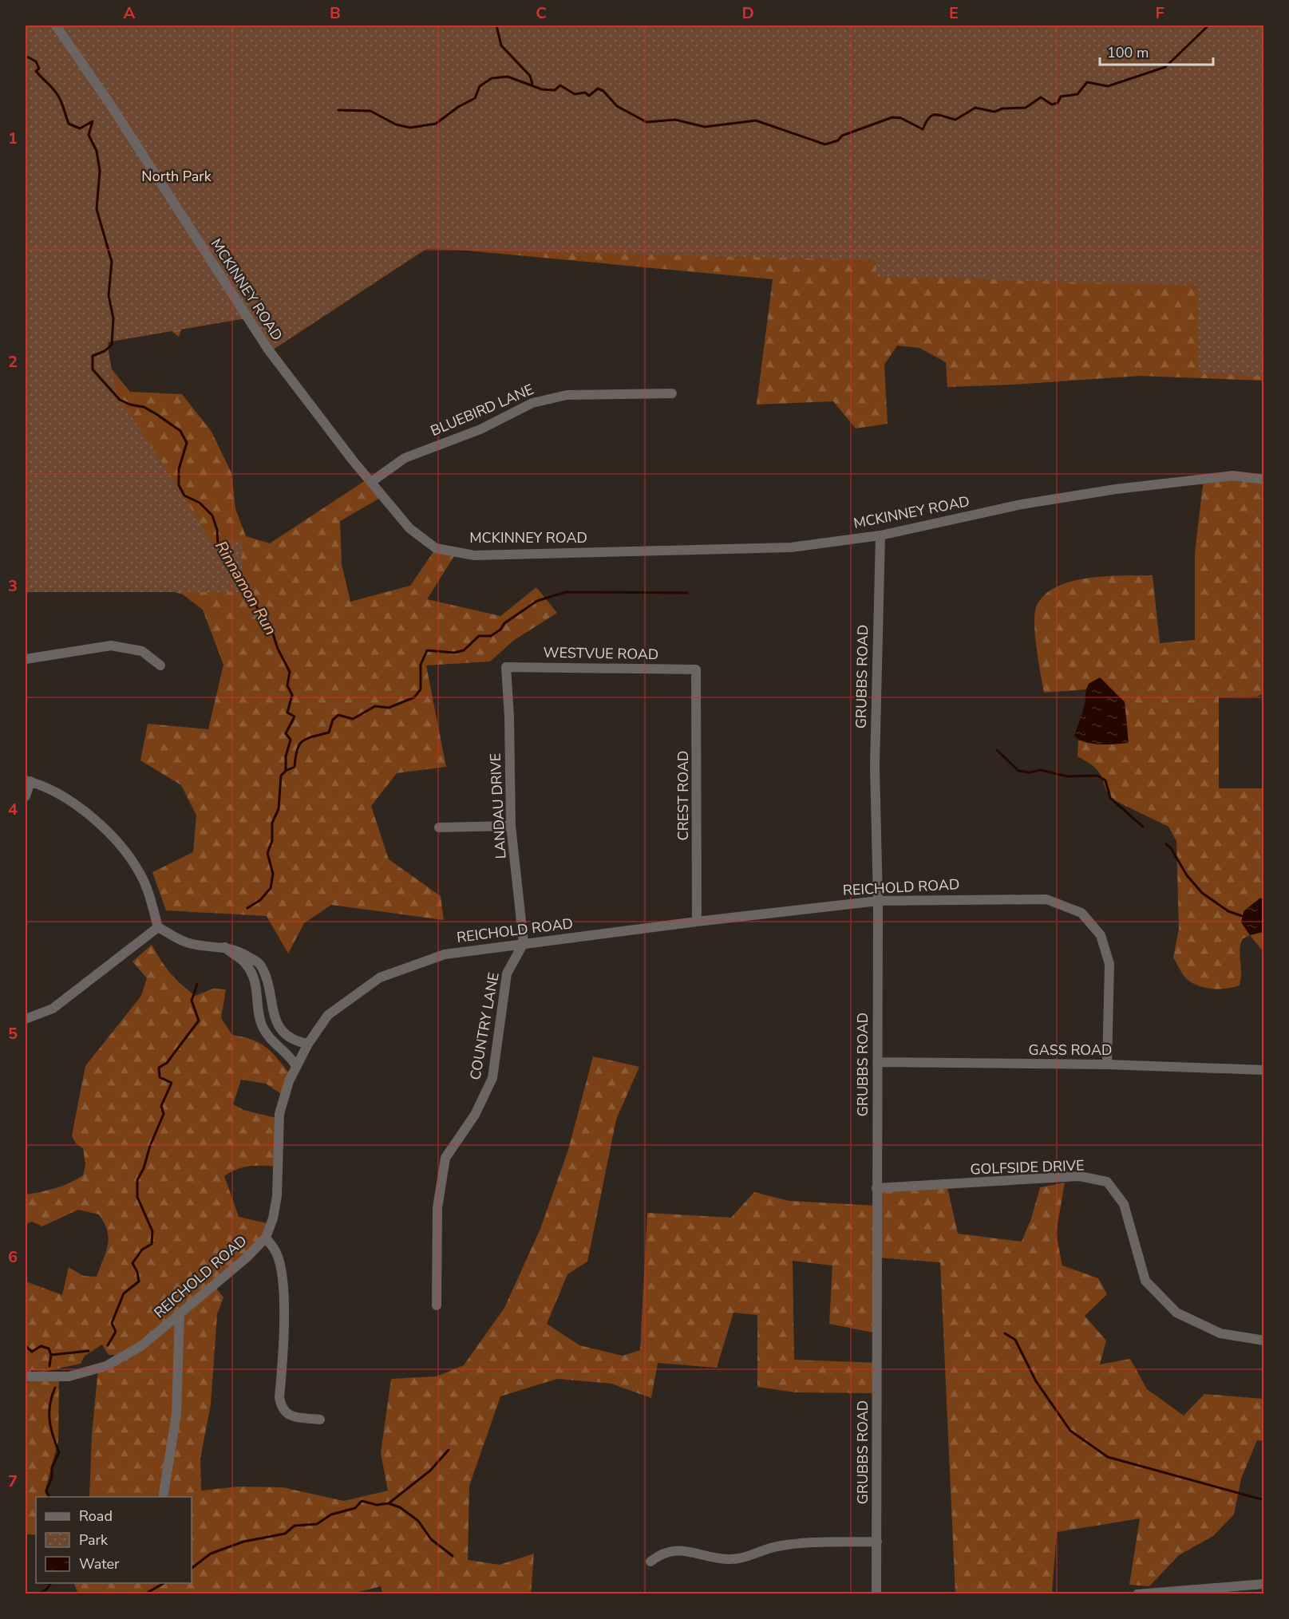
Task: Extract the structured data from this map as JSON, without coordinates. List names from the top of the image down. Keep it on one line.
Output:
{"streets":{"street":["MCKINNEY ROAD","BLUEBIRD LANE","WESTVUE ROAD","GRUBBS ROAD","CREST ROAD","LANDAU DRIVE","REICHOLD ROAD","COUNTRY LANE","GASS ROAD","GOLFSIDE DRIVE"]},"crossings":[["MCKINNEY ROAD","BLUEBIRD LANE"],["MCKINNEY ROAD","GRUBBS ROAD"],["WESTVUE ROAD","CREST ROAD"],["WESTVUE ROAD","LANDAU DRIVE"],["GRUBBS ROAD","REICHOLD ROAD"],["GRUBBS ROAD","GASS ROAD"],["GRUBBS ROAD","GOLFSIDE DRIVE"],["CREST ROAD","REICHOLD ROAD"],["LANDAU DRIVE","REICHOLD ROAD"],["LANDAU DRIVE","COUNTRY LANE"],["REICHOLD ROAD","COUNTRY LANE"],["REICHOLD ROAD","GASS ROAD"]],"water":["Rinnamon Run"],"parks":["North Park"],"legend":["Road","Park","Water"],"scale_bar":"100 m","grid":{"columns":["A","B","C","D","E","F"],"rows":["1","2","3","4","5","6","7"]}}
